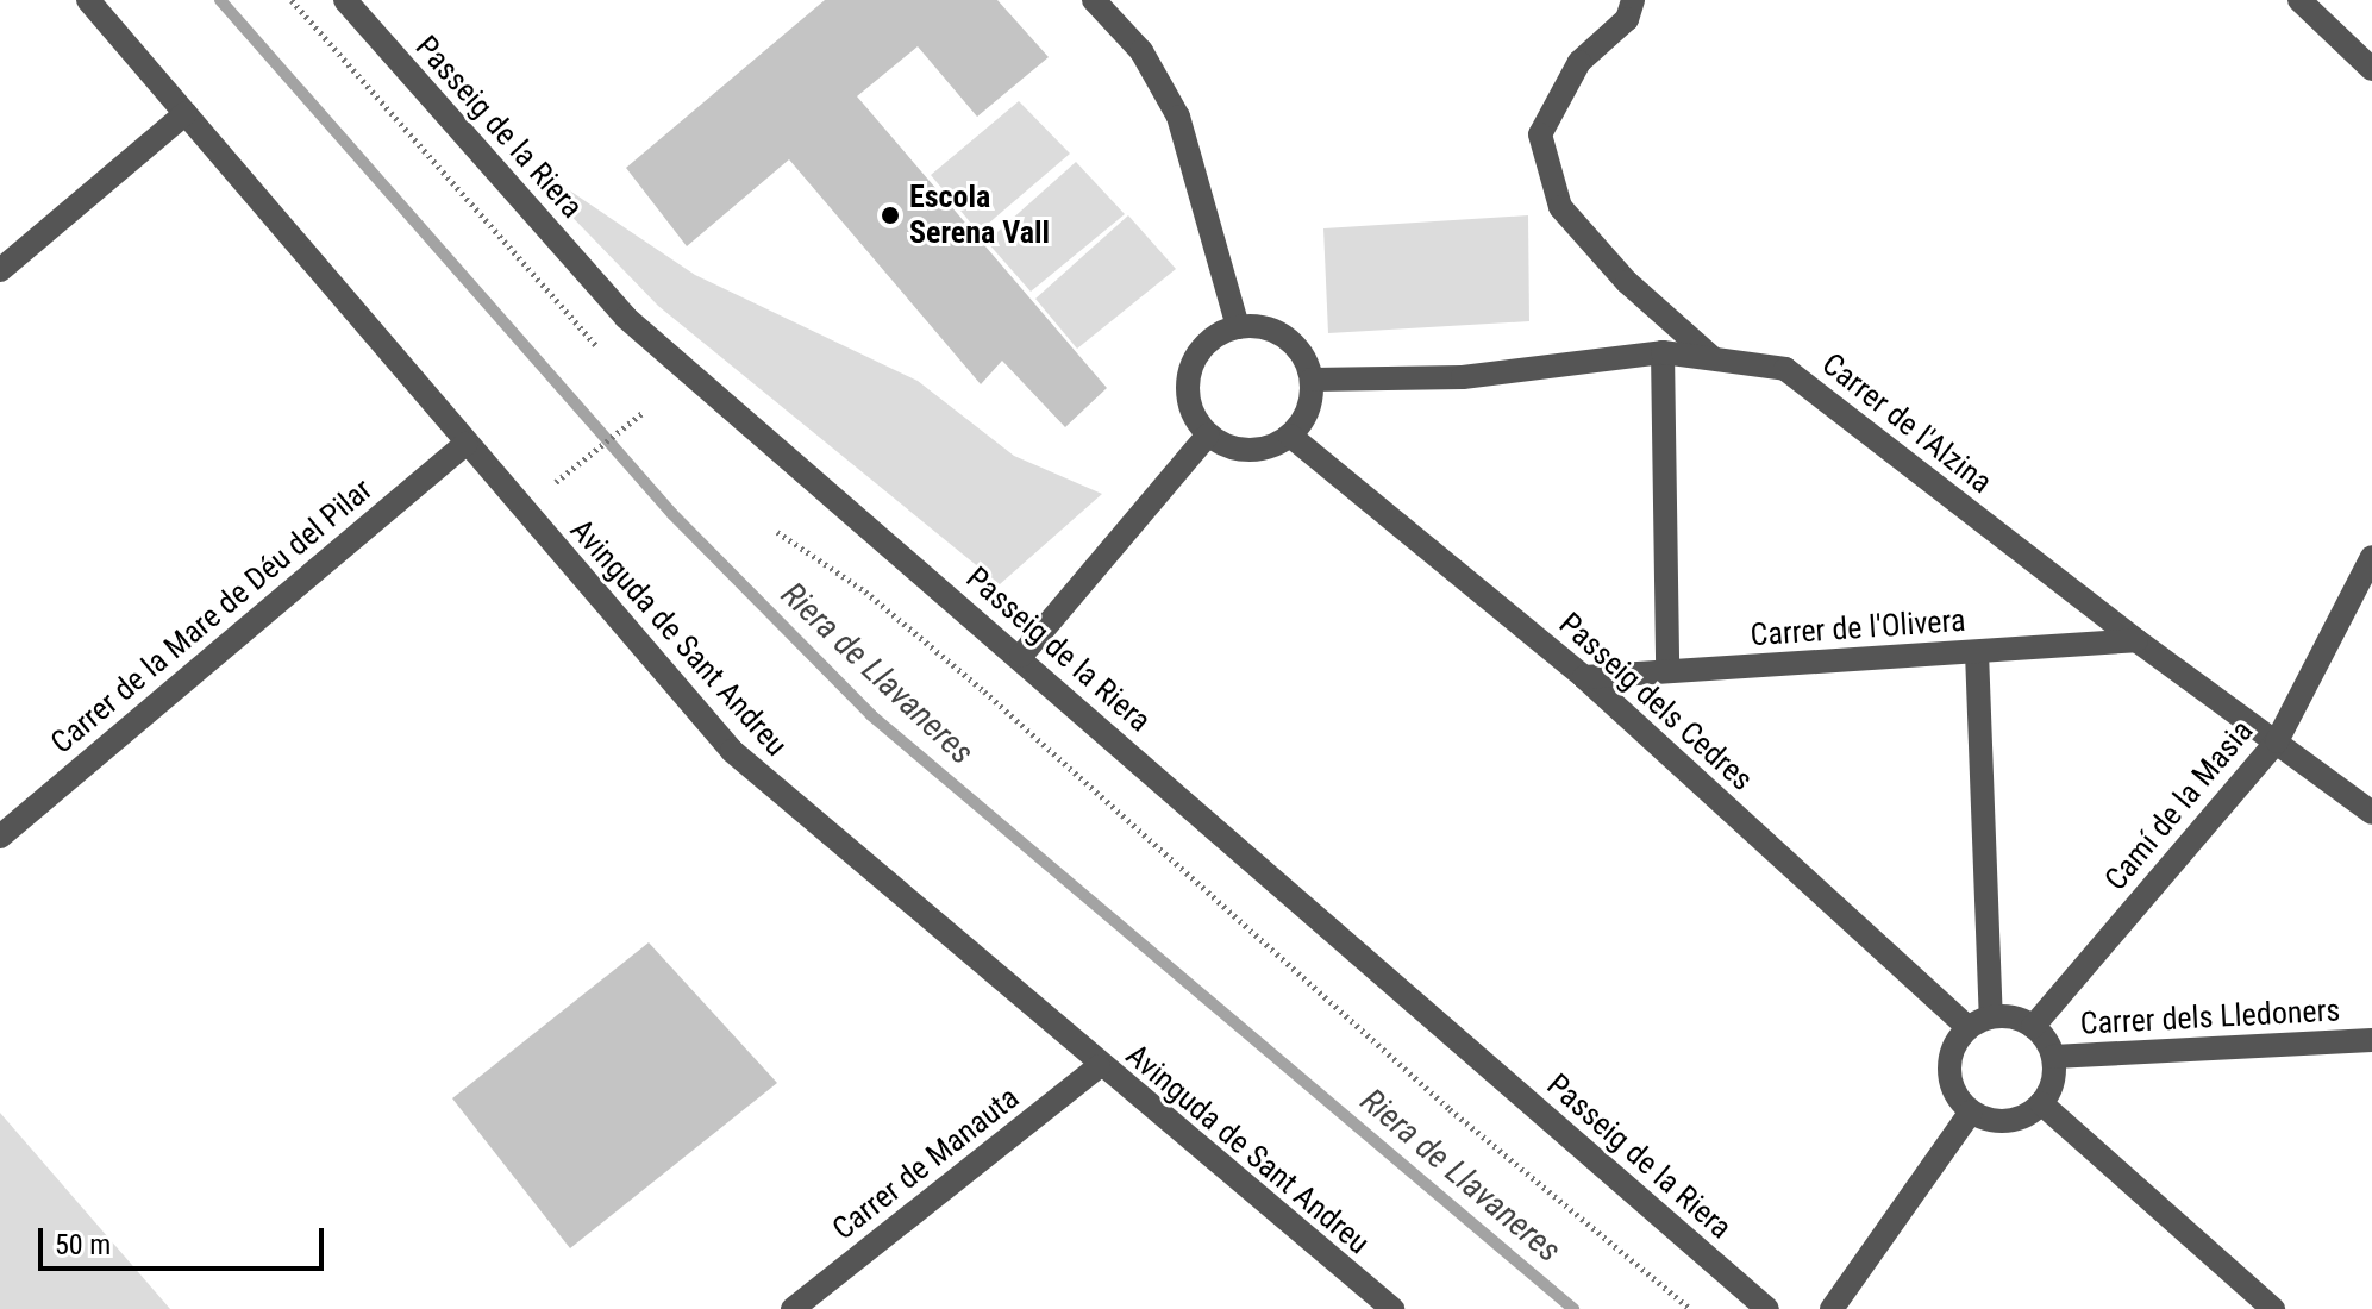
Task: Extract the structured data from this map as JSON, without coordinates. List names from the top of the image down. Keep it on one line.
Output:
{"streets":{"street":["Passeig de la Riera","Carrer de l'Alzina","Carrer de la Mare de Déu del Pilar","Carrer de l'Olivera","Avinguda de Sant Andreu","Passeig dels Cedres","Camí de la Masia","Carrer dels Lledoners","Carrer de Manauta"]},"crossings":[["Carrer de l'Alzina","Carrer de l'Olivera"],["Carrer de l'Alzina","Passeig dels Cedres"],["Carrer de l'Alzina","Camí de la Masia"],["Carrer de la Mare de Déu del Pilar","Avinguda de Sant Andreu"],["Carrer de l'Olivera","Passeig dels Cedres"],["Avinguda de Sant Andreu","Carrer de Manauta"],["Passeig dels Cedres","Camí de la Masia"],["Passeig dels Cedres","Carrer dels Lledoners"],["Camí de la Masia","Carrer dels Lledoners"]],"water":["Riera de Llavaneres"],"places":["Escola Serena Vall"],"scale_bar":"50 m"}
